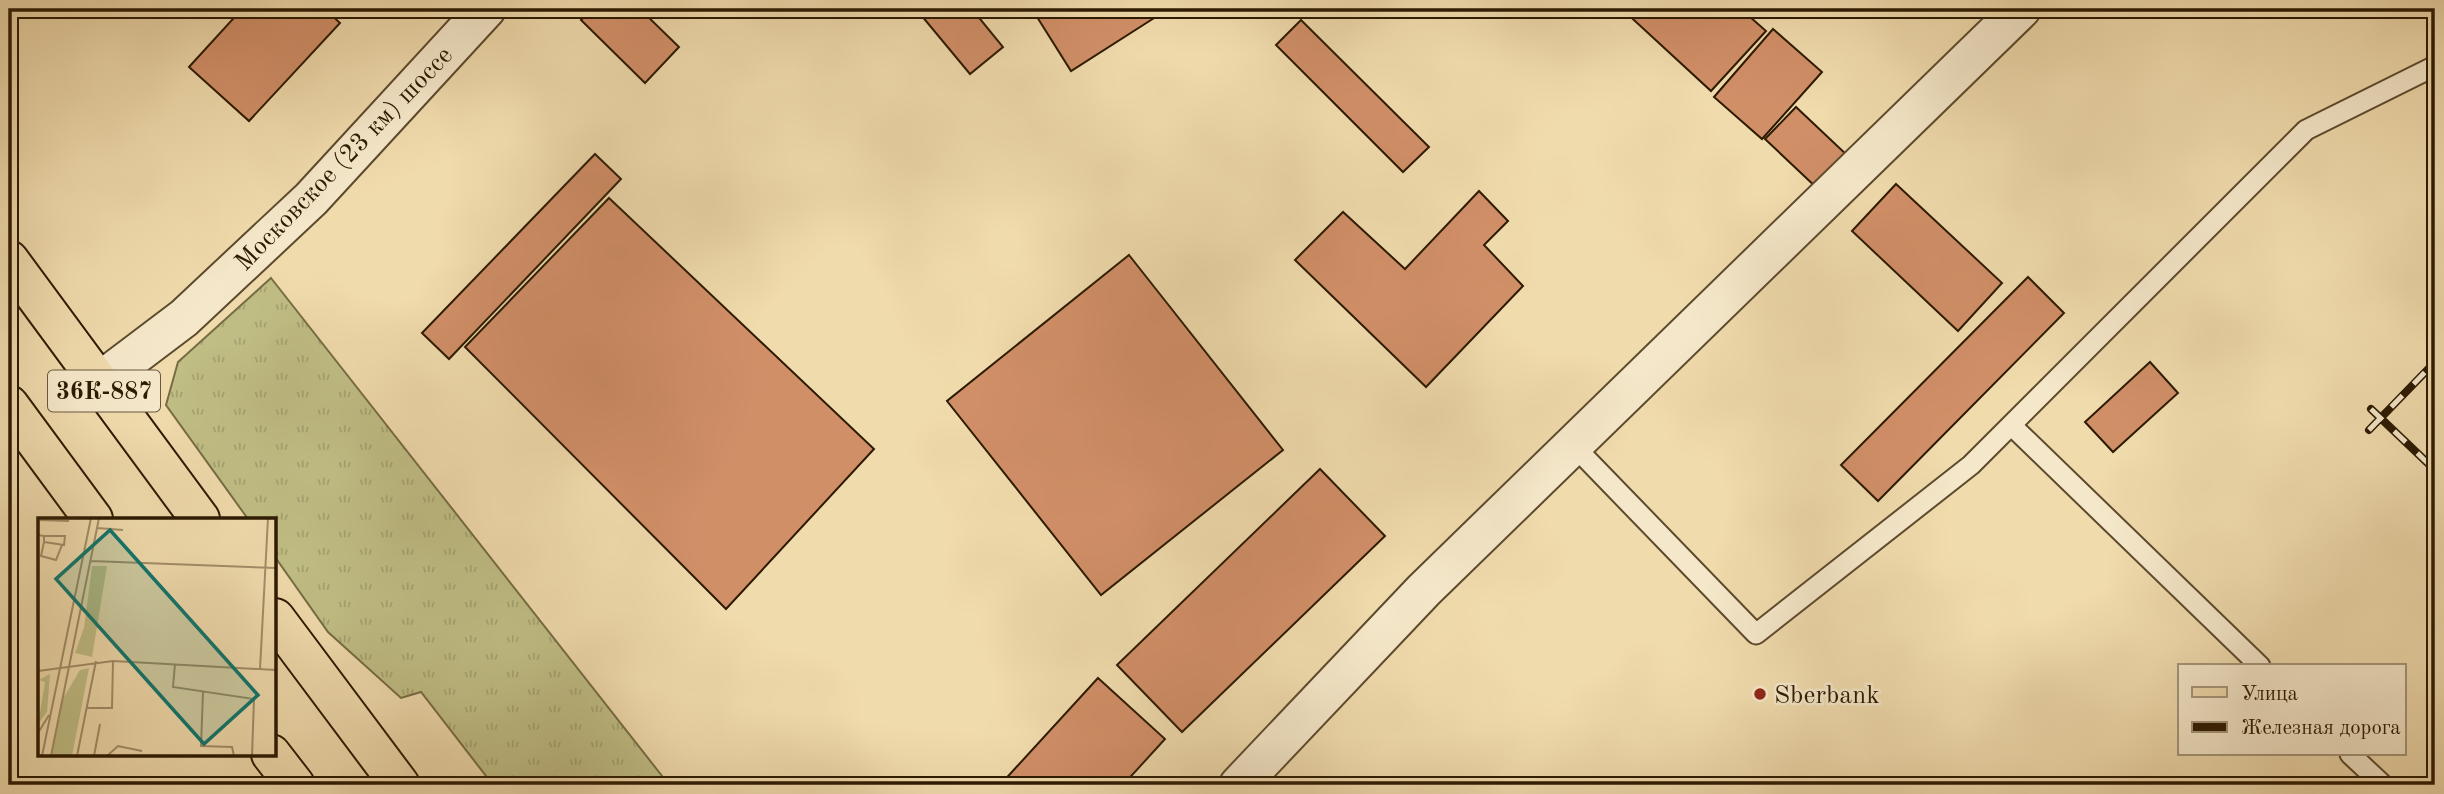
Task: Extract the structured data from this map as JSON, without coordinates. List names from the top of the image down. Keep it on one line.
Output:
{"streets":{"main road":["36К-887"],"street":["Московское (23 км) шоссе"]},"crossings":[["Московское (23 км) шоссе","36К-887"]],"places":["Sberbank"],"legend":["Улица","Железная дорога"]}
